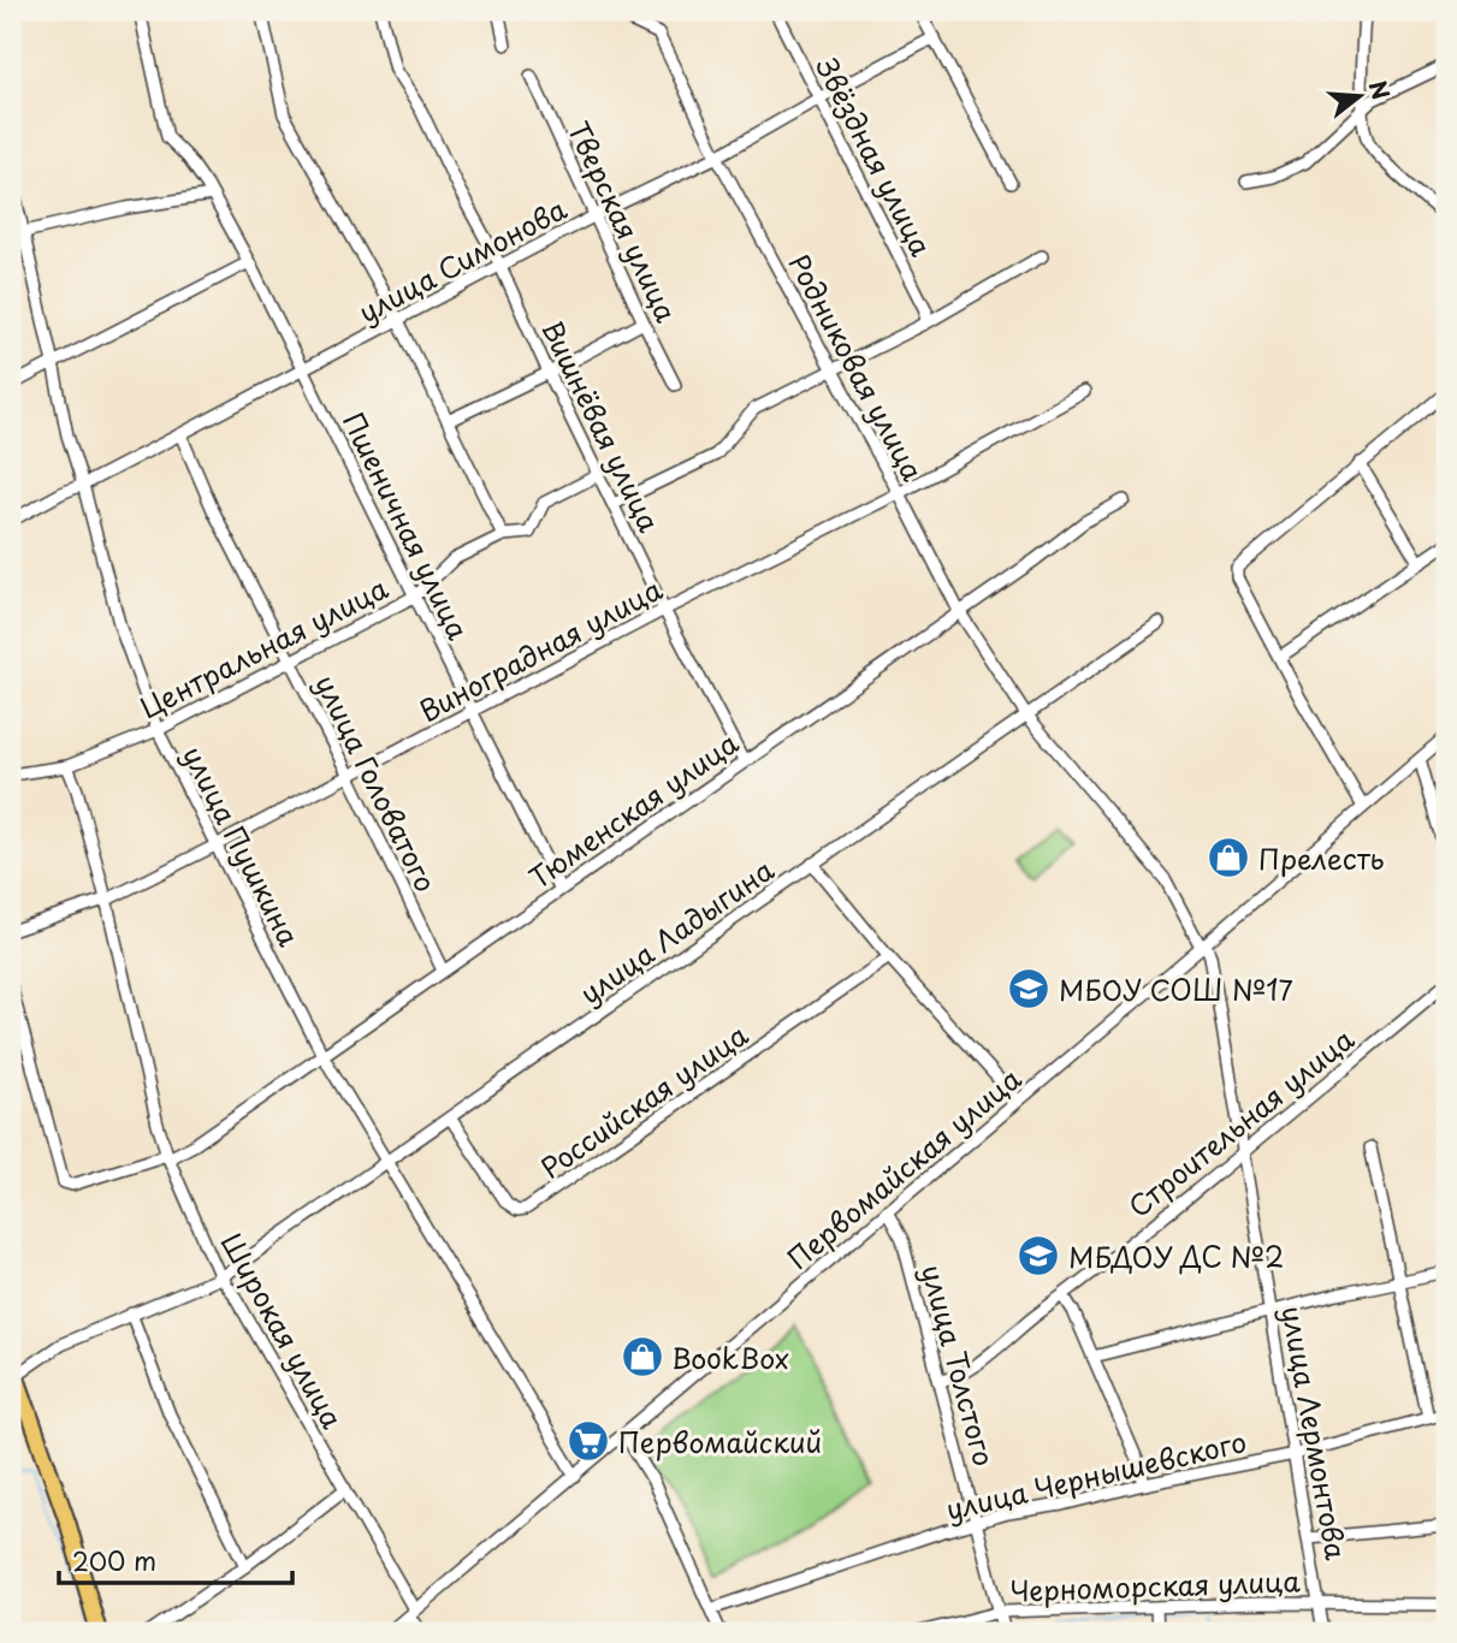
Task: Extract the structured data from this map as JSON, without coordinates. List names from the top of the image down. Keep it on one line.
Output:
{"streets":{"street":["Звёздная улица","Тверская улица","улица Симонова","Родниковая улица","Вишнёвая улица","Пшеничная улица","Центральная улица","Виноградная улица","улица Головатого","Тюменская улица","улица Пушкина","улица Ладыгина","Российская улица","Строительная улица","Первомайская улица","Широкая улица","улица Толстого","улица Лермонтова","улица Чернышевского","Черноморская улица"]},"crossings":[["Звёздная улица","улица Симонова"],["Тверская улица","улица Симонова"],["улица Симонова","Родниковая улица"],["улица Симонова","Вишнёвая улица"],["улица Симонова","Пшеничная улица"],["улица Симонова","улица Головатого"],["улица Симонова","улица Пушкина"],["Родниковая улица","Виноградная улица"],["Родниковая улица","Тюменская улица"],["Родниковая улица","улица Ладыгина"],["Родниковая улица","улица Лермонтова"],["Вишнёвая улица","Центральная улица"],["Вишнёвая улица","Виноградная улица"],["Вишнёвая улица","Тюменская улица"],["Пшеничная улица","Центральная улица"],["Пшеничная улица","Виноградная улица"],["Пшеничная улица","Тюменская улица"],["Центральная улица","улица Головатого"],["Центральная улица","улица Пушкина"],["Центральная улица","Широкая улица"],["Виноградная улица","улица Головатого"],["Виноградная улица","улица Пушкина"],["Виноградная улица","Широкая улица"],["улица Головатого","Тюменская улица"],["Тюменская улица","улица Пушкина"],["Тюменская улица","Широкая улица"],["улица Пушкина","улица Ладыгина"],["улица Пушкина","Первомайская улица"],["улица Ладыгина","Российская улица"],["улица Ладыгина","Широкая улица"],["улица Ладыгина","улица Лермонтова"],["Строительная улица","улица Толстого"],["Строительная улица","улица Лермонтова"],["Первомайская улица","Широкая улица"],["Первомайская улица","улица Толстого"],["Первомайская улица","улица Лермонтова"],["улица Толстого","улица Чернышевского"],["улица Толстого","Черноморская улица"],["улица Лермонтова","улица Чернышевского"],["улица Лермонтова","Черноморская улица"]],"places":{"shop":["Прелесть","BookBox"],"school or university":["МБОУ СОШ №17","МБДОУ ДС №2"],"supermarket":["Первомайский"]},"scale_bar":"200 m","north":"right"}
